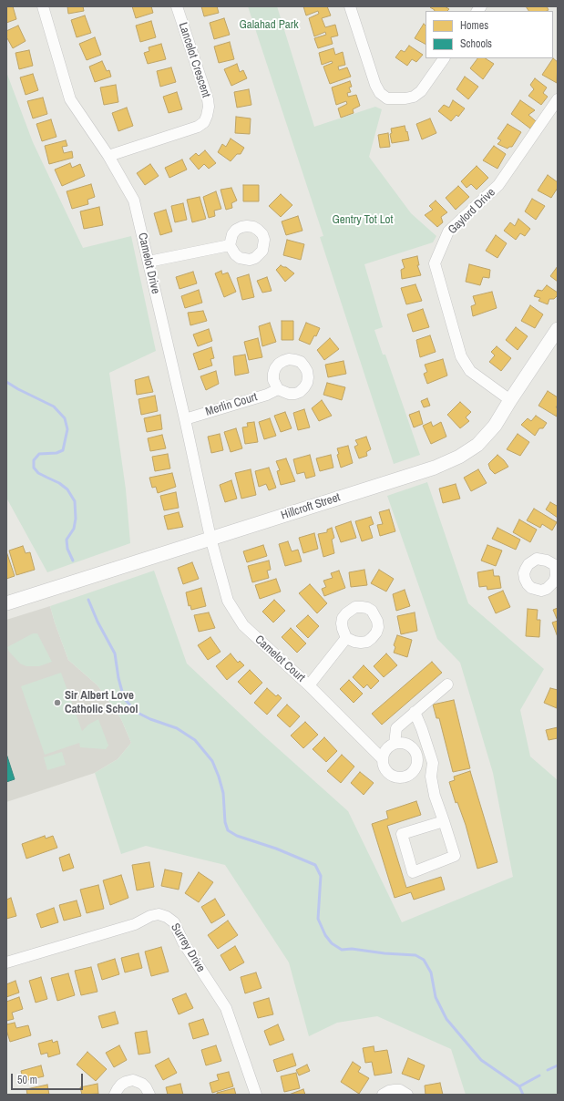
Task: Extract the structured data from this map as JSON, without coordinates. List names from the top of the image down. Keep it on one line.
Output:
{"streets":{"street":["Lancelot Crescent","Gaylord Drive","Camelot Drive","Merlin Court","Hillcroft Street","Camelot Court","Surrey Drive"]},"crossings":[["Lancelot Crescent","Camelot Drive"],["Gaylord Drive","Hillcroft Street"],["Camelot Drive","Merlin Court"],["Camelot Drive","Hillcroft Street"],["Camelot Drive","Camelot Court"],["Hillcroft Street","Camelot Court"]],"parks":["Galahad Park","Gentry Tot Lot"],"places":["Sir Albert Love Catholic School"],"legend":["Homes","Schools"],"scale_bar":"50 m"}
